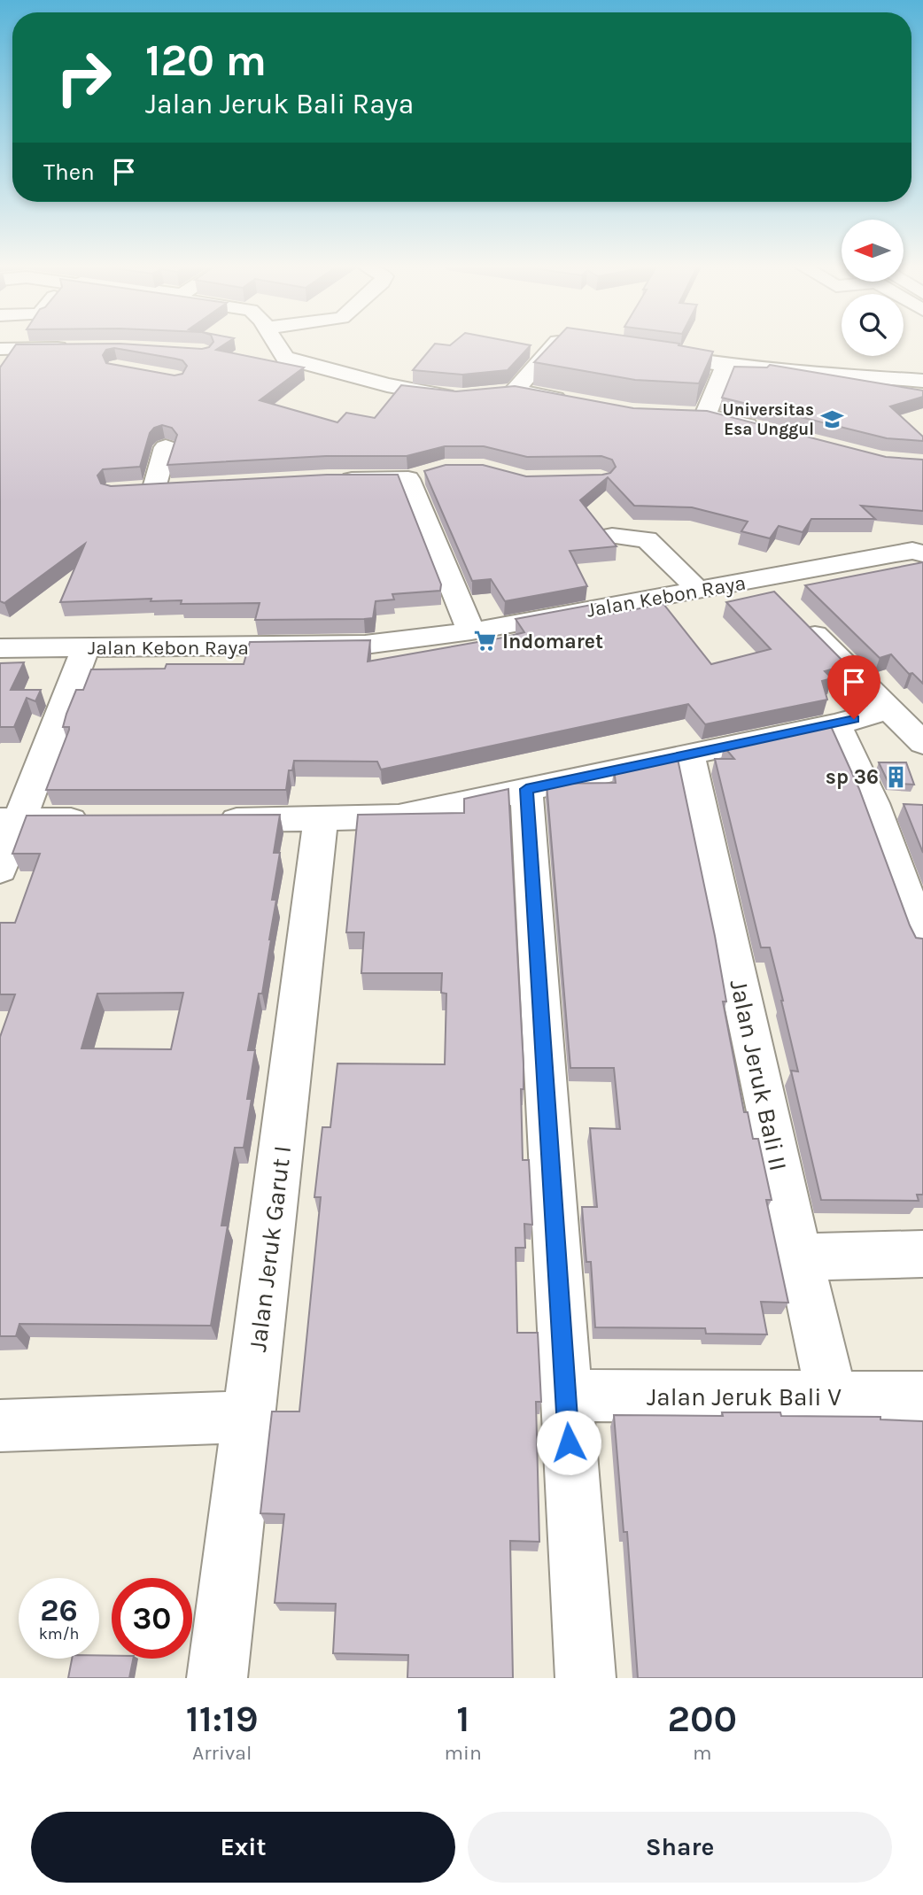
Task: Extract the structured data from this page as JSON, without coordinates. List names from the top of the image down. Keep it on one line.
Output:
{"streets":{"main road":["Jalan Kebon Raya","Jalan Jeruk Bali II","Jalan Jeruk Garut I","Jalan Jeruk Bali V"]},"crossings":[["Jalan Jeruk Bali II","Jalan Jeruk Bali V"]],"places":{"school or university":["Universitas Esa Unggul"],"supermarket":["Indomaret"],"building":["sp 36"]},"north":"left","page":{"turn":["120 m","Jalan Jeruk Bali Raya"],"then":"Then","speed":"26 km/h","limit":"30","eta":["11:19","Arrival","1","min","200","m"],"buttons":["Exit","Share"]}}
